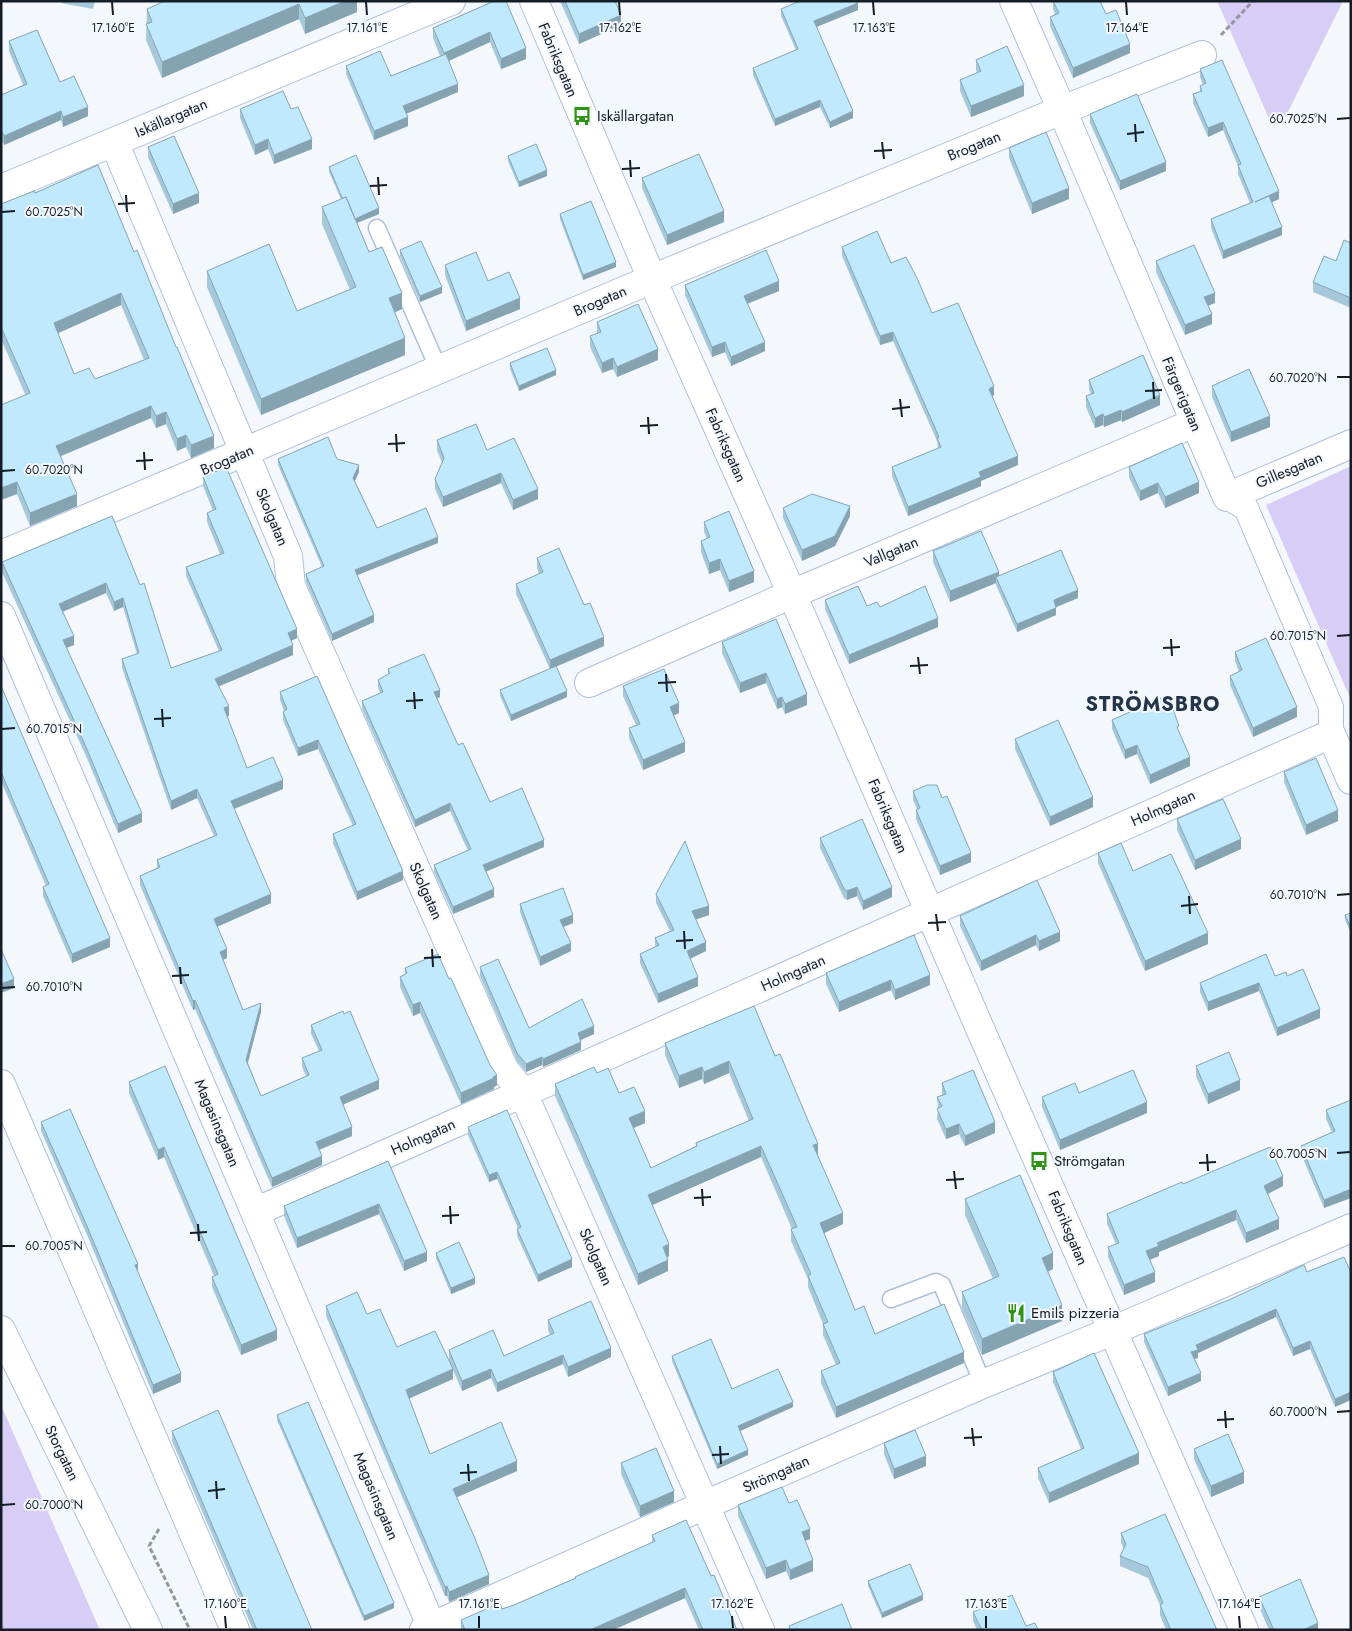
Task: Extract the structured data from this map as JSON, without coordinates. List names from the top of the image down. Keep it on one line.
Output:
{"streets":{"street":["Fabriksgatan","Iskällargatan","Brogatan","Färgerigatan","Gillesgatan","Skolgatan","Vallgatan","Holmgatan","Magasinsgatan","Storgatan","Strömgatan"]},"crossings":[["Fabriksgatan","Brogatan"],["Fabriksgatan","Vallgatan"],["Fabriksgatan","Holmgatan"],["Fabriksgatan","Strömgatan"],["Iskällargatan","Skolgatan"],["Brogatan","Färgerigatan"],["Brogatan","Skolgatan"],["Färgerigatan","Gillesgatan"],["Färgerigatan","Vallgatan"],["Skolgatan","Holmgatan"],["Skolgatan","Strömgatan"],["Holmgatan","Magasinsgatan"],["Magasinsgatan","Strömgatan"]],"districts":["STRÖMSBRO"],"places":{"bus stop":["Iskällargatan","Strömgatan"],"restaurant":["Emils pizzeria"]},"coordinates":["17.160°E","17.161°E","17.162°E","17.163°E","17.164°E","60.7025°N","60.7020°N","60.7015°N","60.7010°N","60.7005°N","60.7000°N"]}
